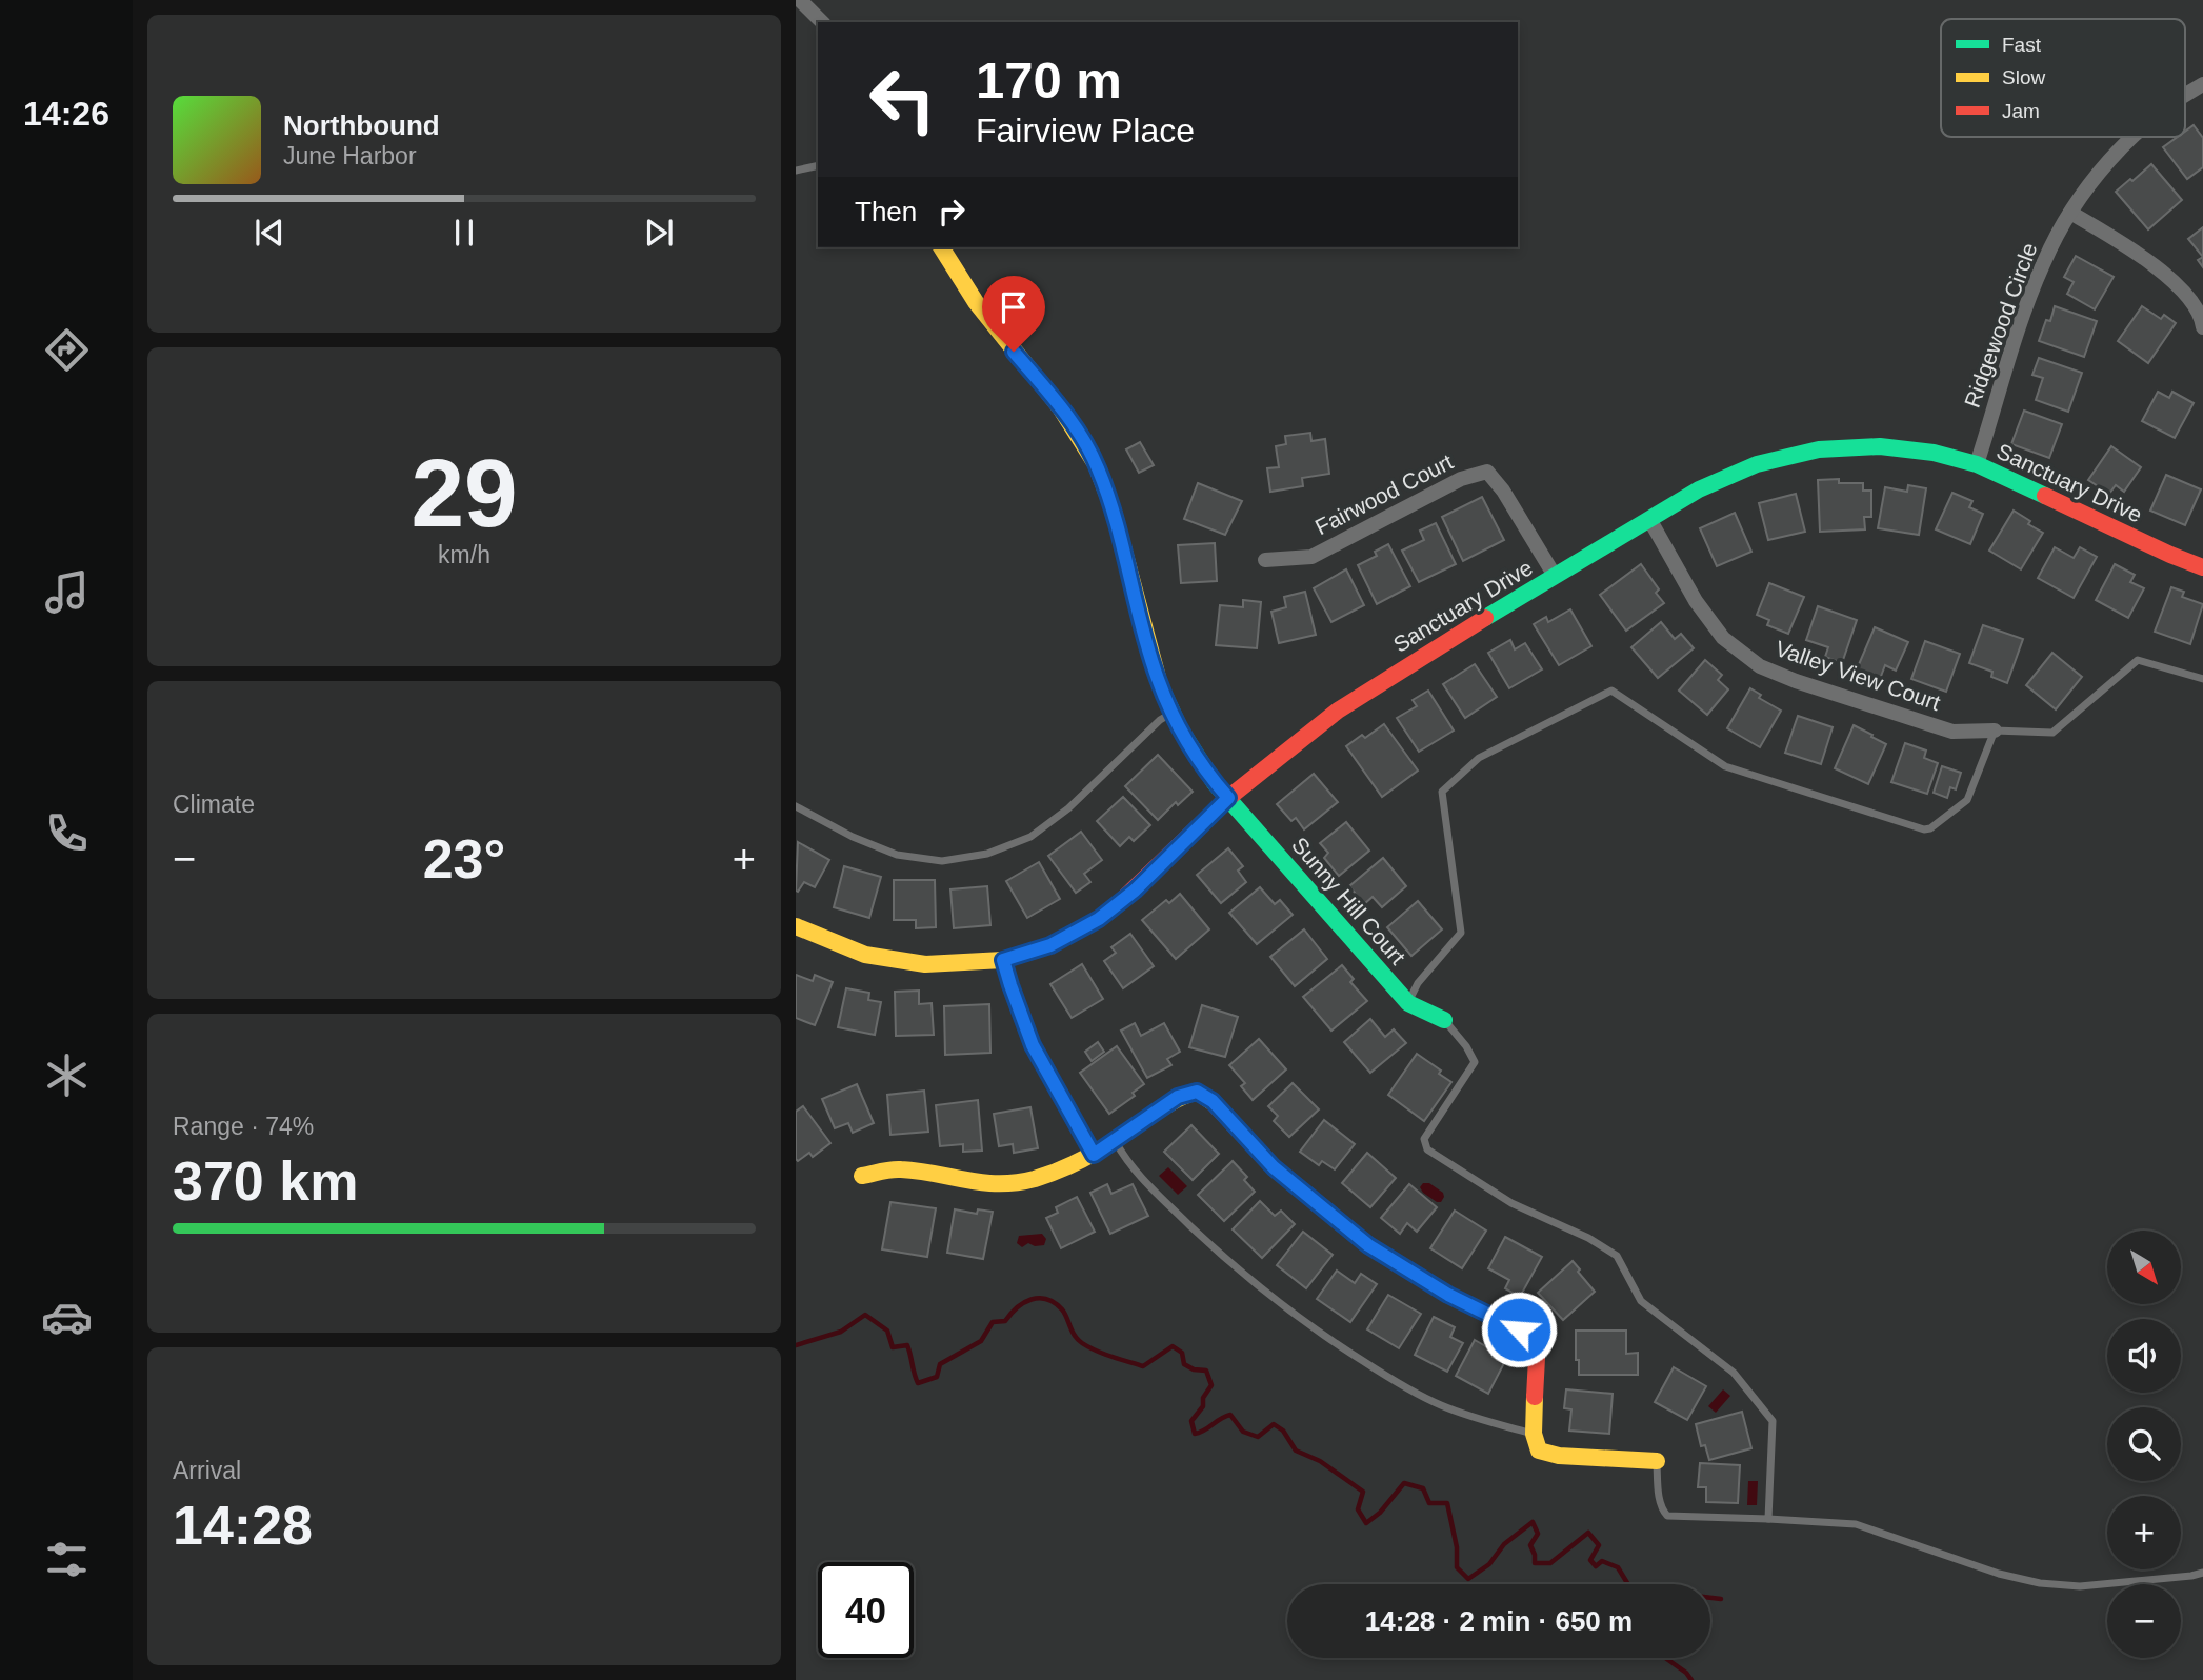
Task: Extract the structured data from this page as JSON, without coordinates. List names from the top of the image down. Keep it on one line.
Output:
{"streets":{"street":["Ridgewood Circle","Sanctuary Drive","Fairwood Court","Valley View Court","Sunny Hill Court"]},"crossings":[["Ridgewood Circle","Sanctuary Drive"],["Sanctuary Drive","Fairwood Court"],["Sanctuary Drive","Valley View Court"],["Sanctuary Drive","Sunny Hill Court"]],"legend":["Fast","Slow","Jam"],"north":"bottom right","page":{"tabs":"14:26","turn":["170 m","Fairview Place"],"song":["Northbound","June Harbor"],"then":"Then","tile":[["29","km/h"],"Climate",["Range · 74%","370 km"],["Arrival","14:28"]],"heat":["−","23°","+"],"map_buttons":["+","−"],"limit":"40","trip":"14:28 · 2 min · 650 m"}}
